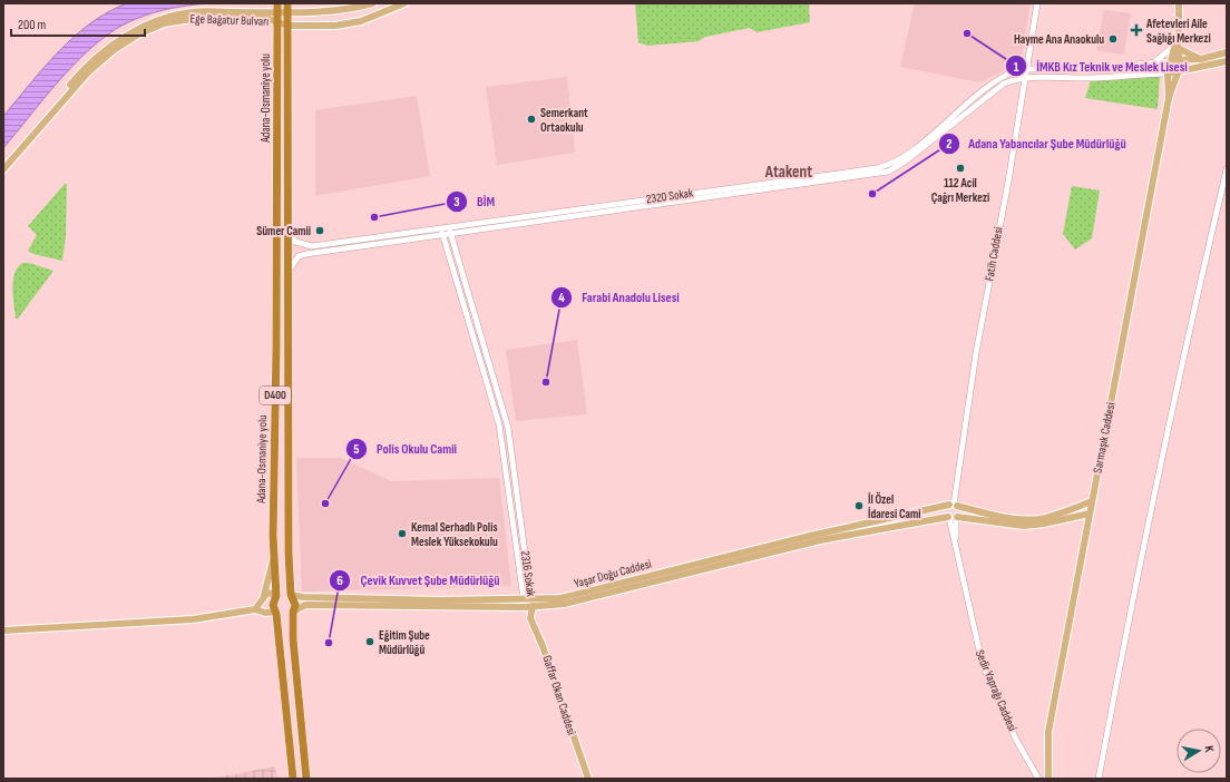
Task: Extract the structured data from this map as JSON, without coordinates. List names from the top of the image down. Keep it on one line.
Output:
{"streets":{"highway":["Adana-Osmaniye yolu","D400","Yaşar Doğu Caddesi"],"main road":["Ege Bağatur Bulvarı","Sarmaşık Caddesi","Gaffar Okan Caddesi"],"street":["2320 Sokak","Fatih Caddesi","2316 Sokak","Sedir Yaprağı Caddesi"]},"crossings":[["Ege Bağatur Bulvarı","Adana-Osmaniye yolu"],["Adana-Osmaniye yolu","2320 Sokak"],["Adana-Osmaniye yolu","Yaşar Doğu Caddesi"],["2320 Sokak","Fatih Caddesi"],["2320 Sokak","2316 Sokak"],["Fatih Caddesi","Yaşar Doğu Caddesi"],["Sarmaşık Caddesi","Yaşar Doğu Caddesi"],["2316 Sokak","Yaşar Doğu Caddesi"],["2316 Sokak","Gaffar Okan Caddesi"],["Yaşar Doğu Caddesi","Sedir Yaprağı Caddesi"],["Yaşar Doğu Caddesi","Gaffar Okan Caddesi"]],"districts":["Atakent"],"places":{"health":["Afetevleri Aile Sağlığı Merkezi"],"other":["İMKB Kız Teknik ve Meslek Lisesi","Hayme Ana Anaokulu","Semerkant Ortaokulu","112 Acil Çağrı Merkezi","Adana Yabancılar Şube Müdürlüğü","BİM","Sümer Camii","Farabi Anadolu Lisesi","Polis Okulu Camii","İl Özel İdaresi Cami","Kemal Serhadlı Polis Meslek Yüksekokulu","Eğitim Şube Müdürlüğü","Çevik Kuvvet Şube Müdürlüğü"]},"scale_bar":"200 m","north":"right"}
